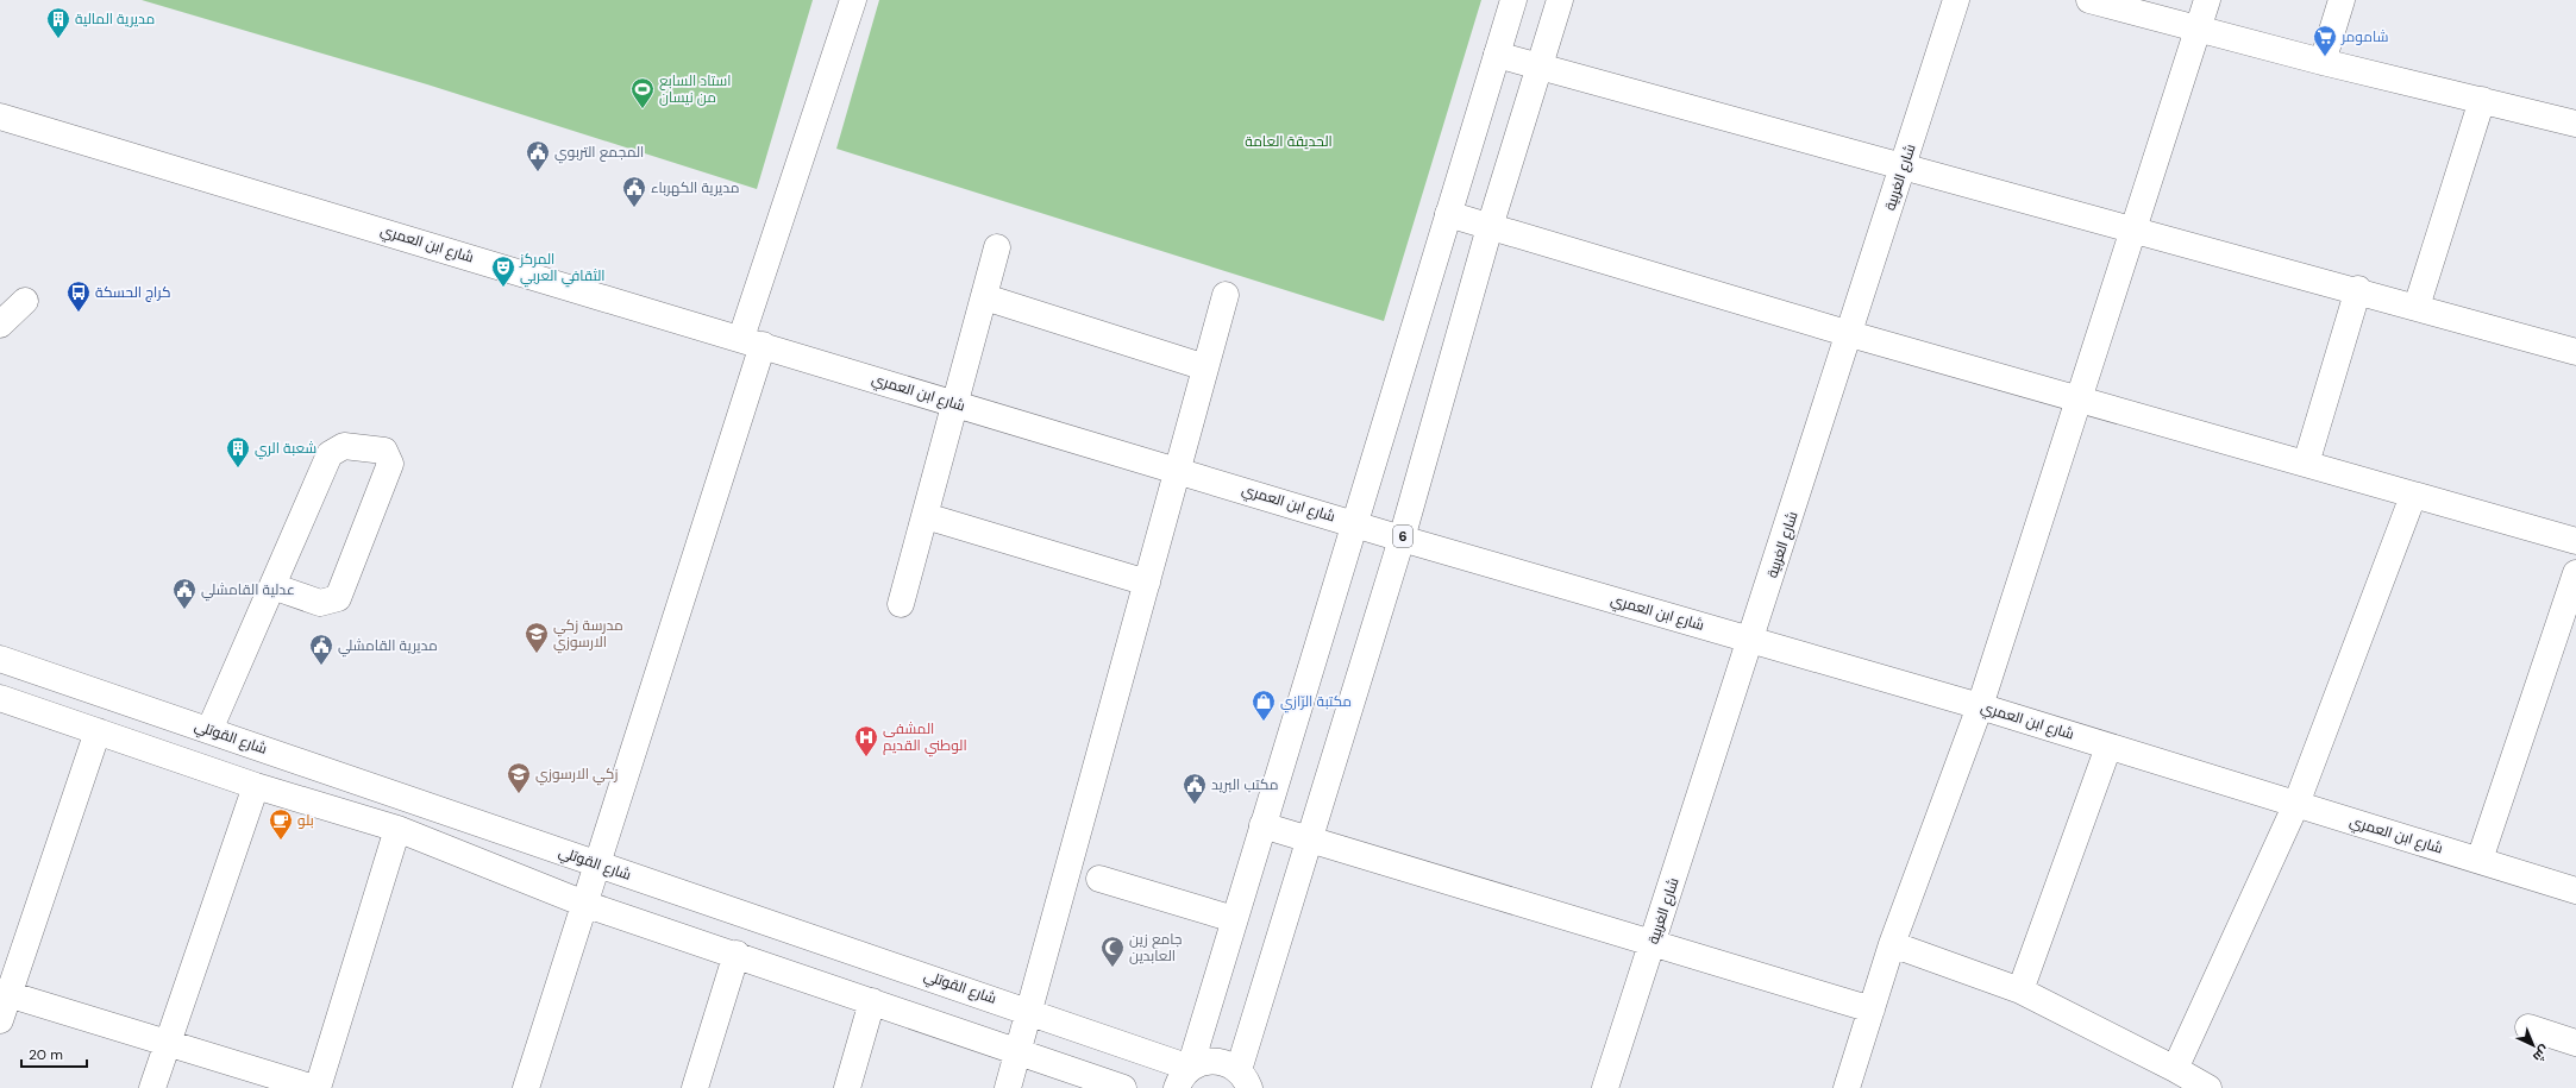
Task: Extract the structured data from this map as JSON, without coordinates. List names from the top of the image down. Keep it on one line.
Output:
{"streets":{"main road":["شارع الغربية","شارع ابن العمري","6","شارع القوتلي"]},"crossings":[["شارع الغربية","شارع ابن العمري"],["شارع ابن العمري","6"]],"parks":["الحديقة العامة"],"places":{"building":["مديرية المالية","شعبة الري"],"supermarket":["شامومر"],"sports":["استاد السابع من نيسان"],"public building":["المجمع التربوي","مديرية الكهرباء","عدلية القامشلي","مديرية القامشلي","مكتب البريد"],"theatre":["المركز الثقافي العربي"],"bus stop":["كراج الحسكة"],"school or university":["مدرسة زكي الارسوزي","زكي الارسوزي"],"shop":["مكتبة الرّازي"],"hospital":["المشفى الوطني القديم"],"cafe":["بلو"],"mosque":["جامع زين العابدين"]},"scale_bar":"20 m","north":"bottom right"}
